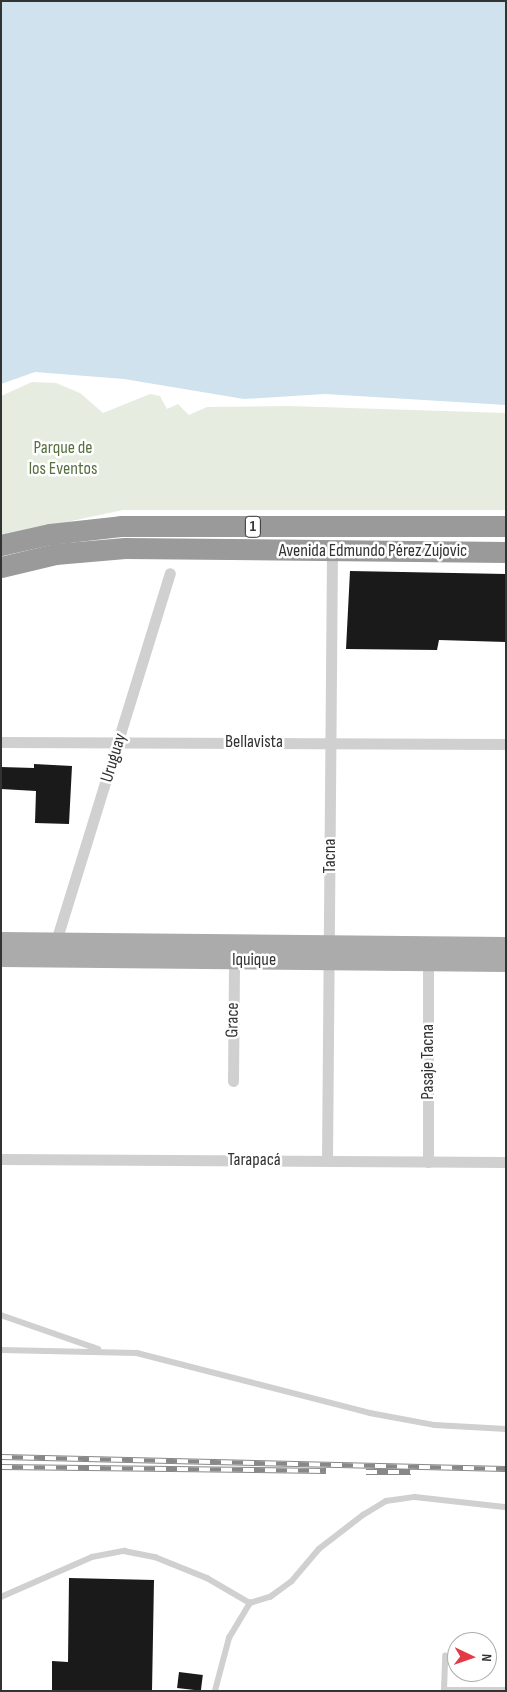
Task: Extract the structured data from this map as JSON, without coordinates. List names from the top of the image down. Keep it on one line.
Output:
{"streets":{"highway":["1","Avenida Edmundo Pérez Zujovic"],"main road":["Iquique"],"street":["Bellavista","Uruguay","Tacna","Grace","Pasaje Tacna","Tarapacá"]},"crossings":[["Avenida Edmundo Pérez Zujovic","Tacna"],["Bellavista","Uruguay"],["Bellavista","Tacna"],["Uruguay","Iquique"],["Tacna","Iquique"],["Tacna","Tarapacá"],["Iquique","Grace"],["Iquique","Pasaje Tacna"],["Pasaje Tacna","Tarapacá"]],"parks":["Parque de los Eventos"],"north":"right"}
